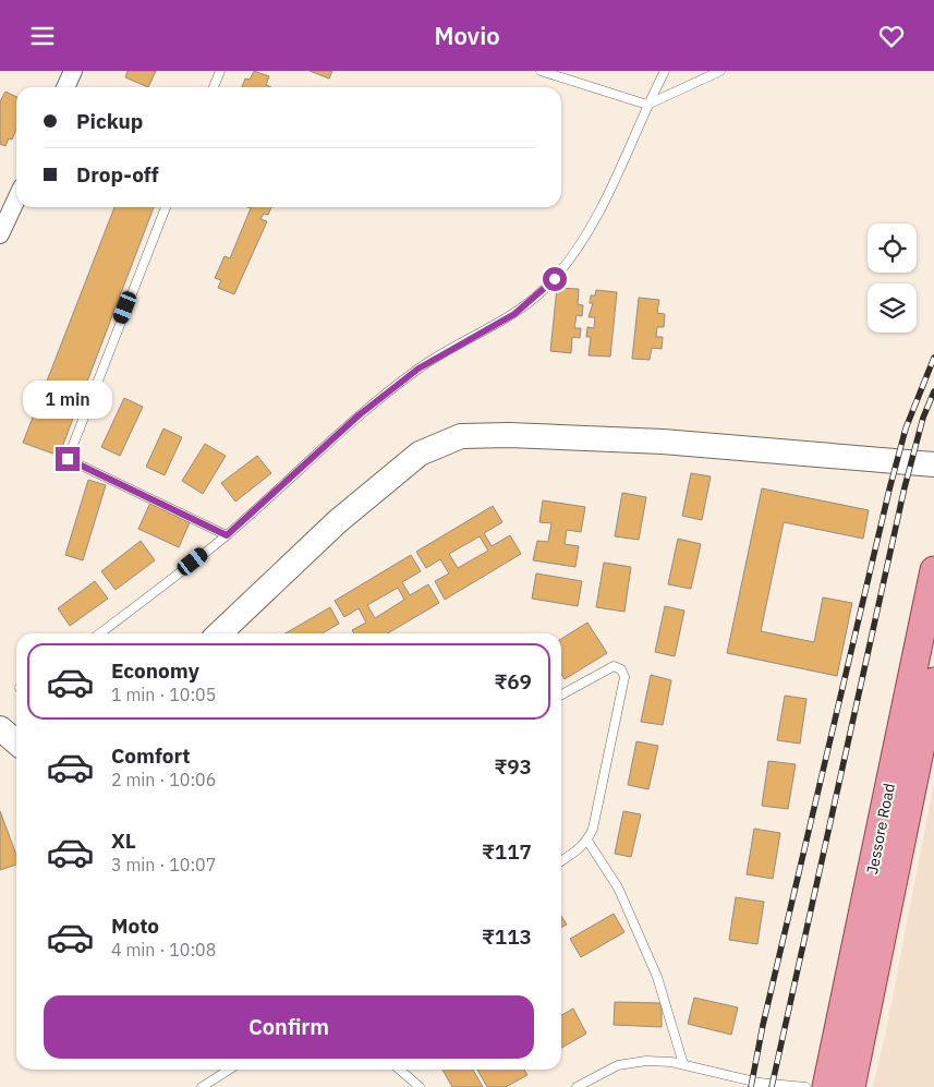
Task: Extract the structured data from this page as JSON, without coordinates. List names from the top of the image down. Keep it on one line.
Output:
{"streets":{"main road":["Jessore Road"]},"page":{"header":"Movio","banner":["Pickup","Drop-off"],"bubble":"1 min","list":[{"name":"Economy","note":"1 min · 10:05","value":"₹69"},{"name":"Comfort","note":"2 min · 10:06","value":"₹93"},{"name":"XL","note":"3 min · 10:07","value":"₹117"},{"name":"Moto","note":"4 min · 10:08","value":"₹113"}],"buttons":"Confirm"}}
